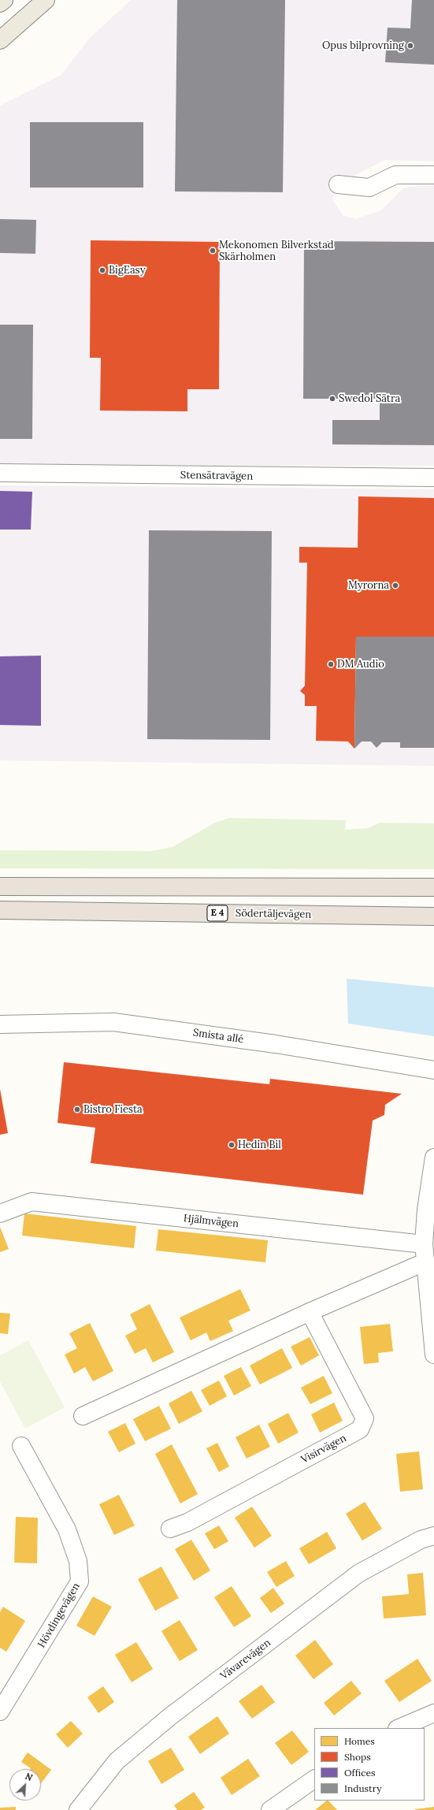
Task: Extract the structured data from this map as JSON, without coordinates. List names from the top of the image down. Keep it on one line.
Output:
{"streets":{"highway":["E 4","Södertäljevägen"],"street":["Stensätravägen","Smista allé","Hjälmvägen","Visirvägen","Hövdingevägen","Vävarevägen"]},"places":["Opus bilprovning","Mekonomen Bilverkstad Skärholmen","BigEasy","Swedol Sätra","Myrorna","DM Audio","Bistro Fiesta","Hedin Bil"],"legend":["Homes","Shops","Offices","Industry"],"north":"top right"}
